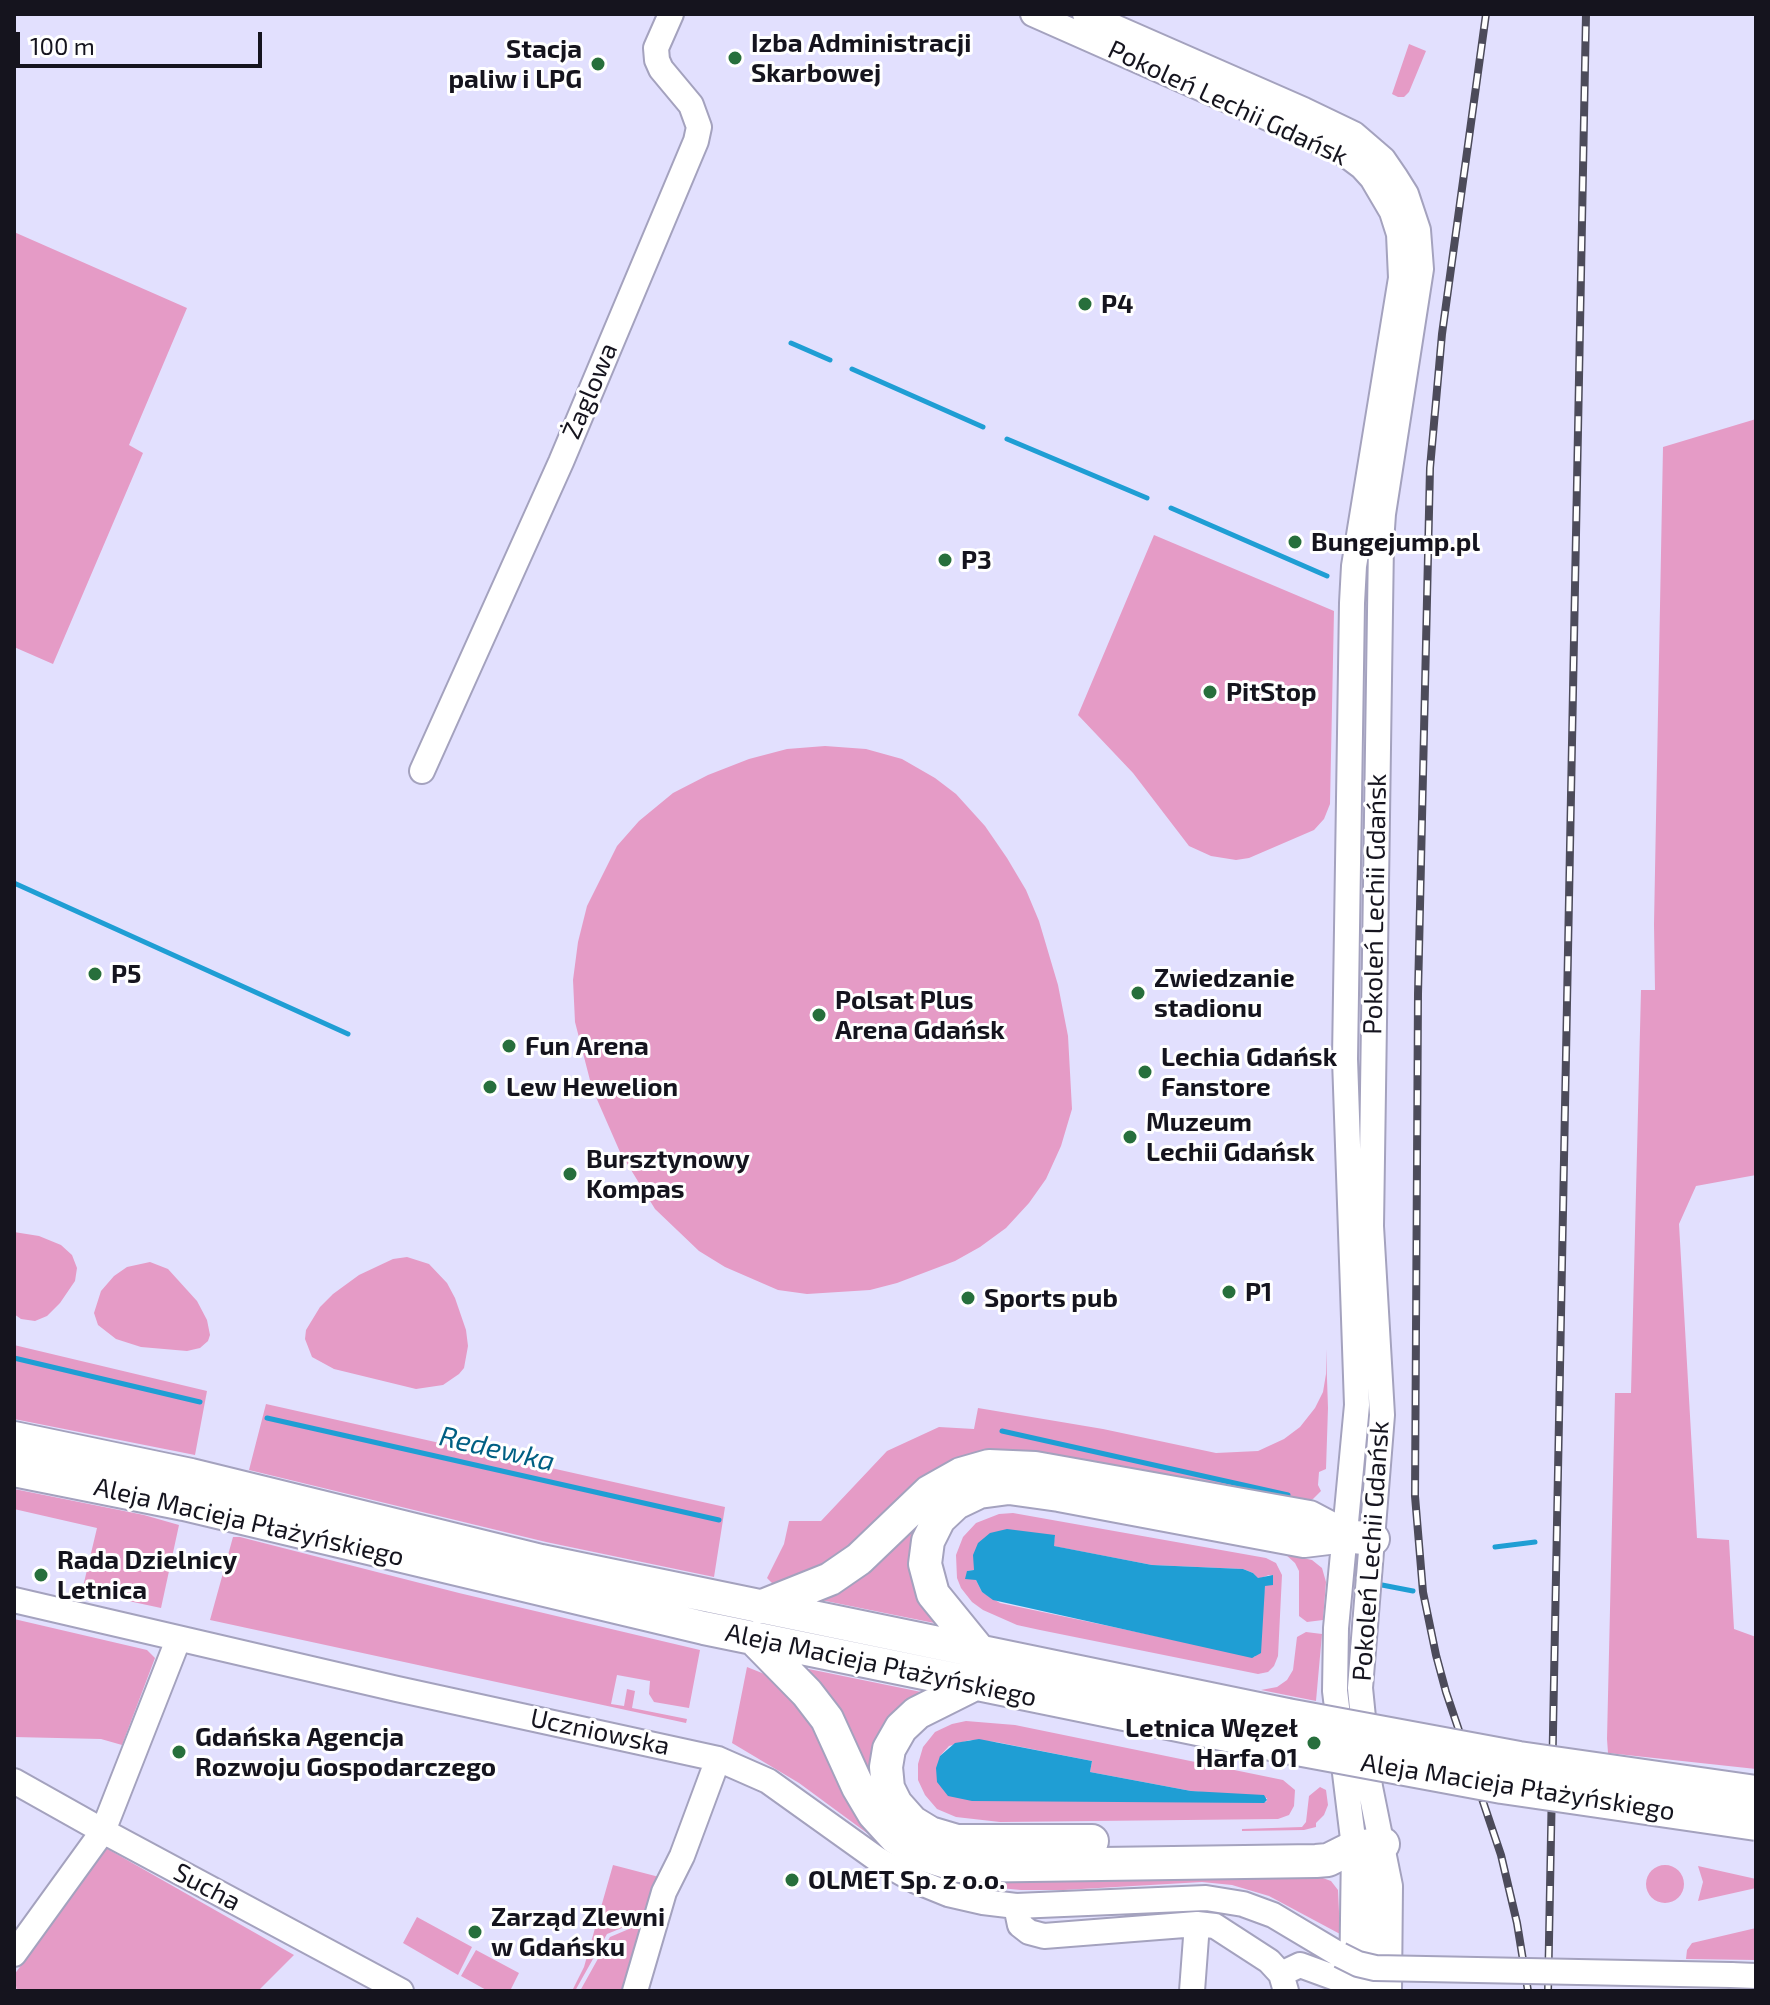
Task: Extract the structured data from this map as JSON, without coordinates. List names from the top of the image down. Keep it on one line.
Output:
{"streets":{"main road":["Aleja Macieja Płażyńskiego"],"street":["Pokoleń Lechii Gdańsk","Żaglowa","Uczniowska","Sucha"]},"water":["Redewka"],"places":["Izba Administracji Skarbowej","Stacja paliw i LPG","P4","Bungejump.pl","P3","PitStop","P5","Zwiedzanie stadionu","Polsat Plus Arena Gdańsk","Fun Arena","Lechia Gdańsk Fanstore","Lew Hewelion","Muzeum Lechii Gdańsk","Bursztynowy Kompas","P1","Sports pub","Rada Dzielnicy Letnica","Letnica Węzeł Harfa 01","Gdańska Agencja Rozwoju Gospodarczego","OLMET Sp. z o.o.","Zarząd Zlewni w Gdańsku"],"scale_bar":"100 m"}
